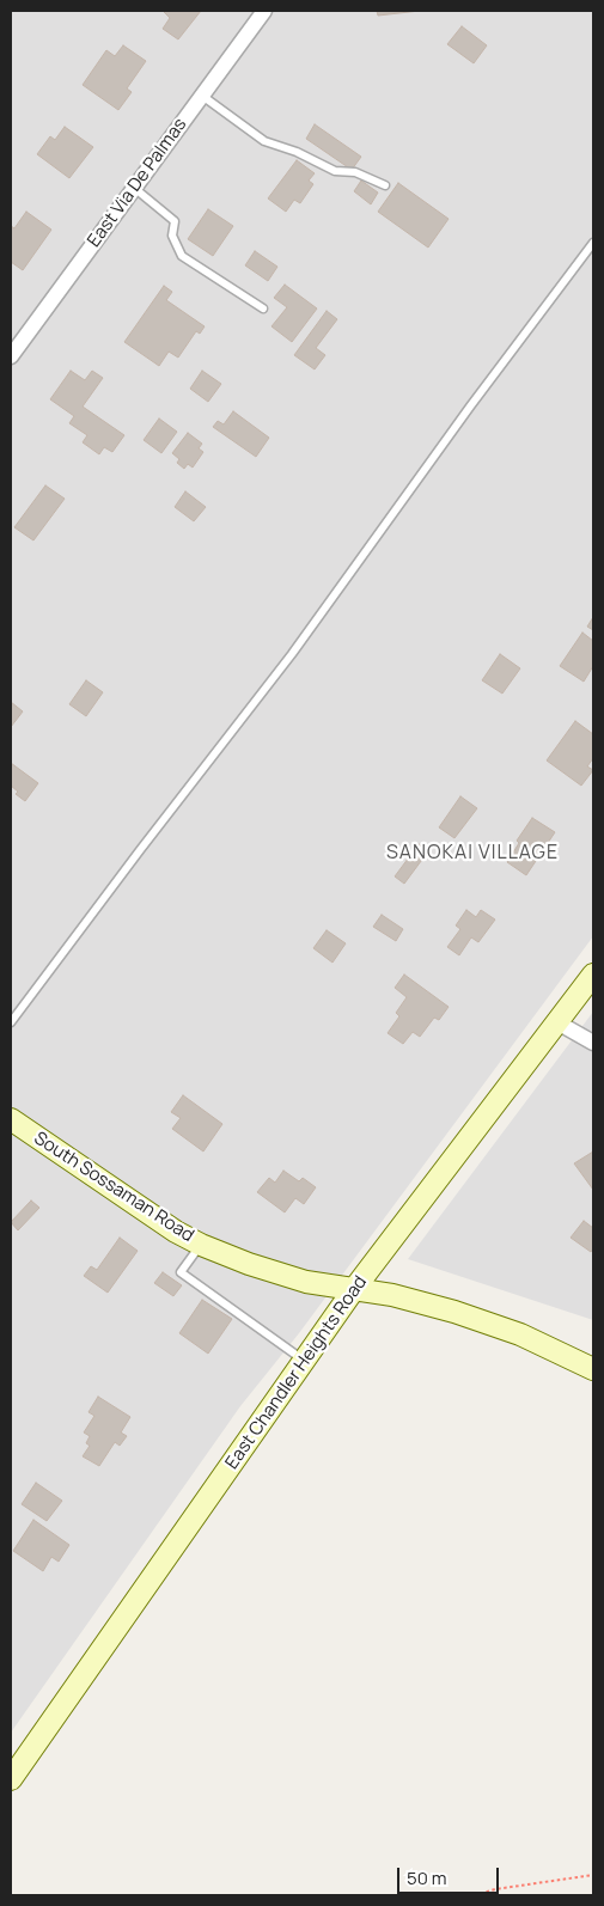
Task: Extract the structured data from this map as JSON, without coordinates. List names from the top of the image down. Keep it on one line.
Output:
{"streets":{"main road":["South Sossaman Road","East Chandler Heights Road"],"street":["East Via De Palmas"]},"crossings":[["South Sossaman Road","East Chandler Heights Road"]],"districts":["SANOKAI VILLAGE"],"scale_bar":"50 m"}
